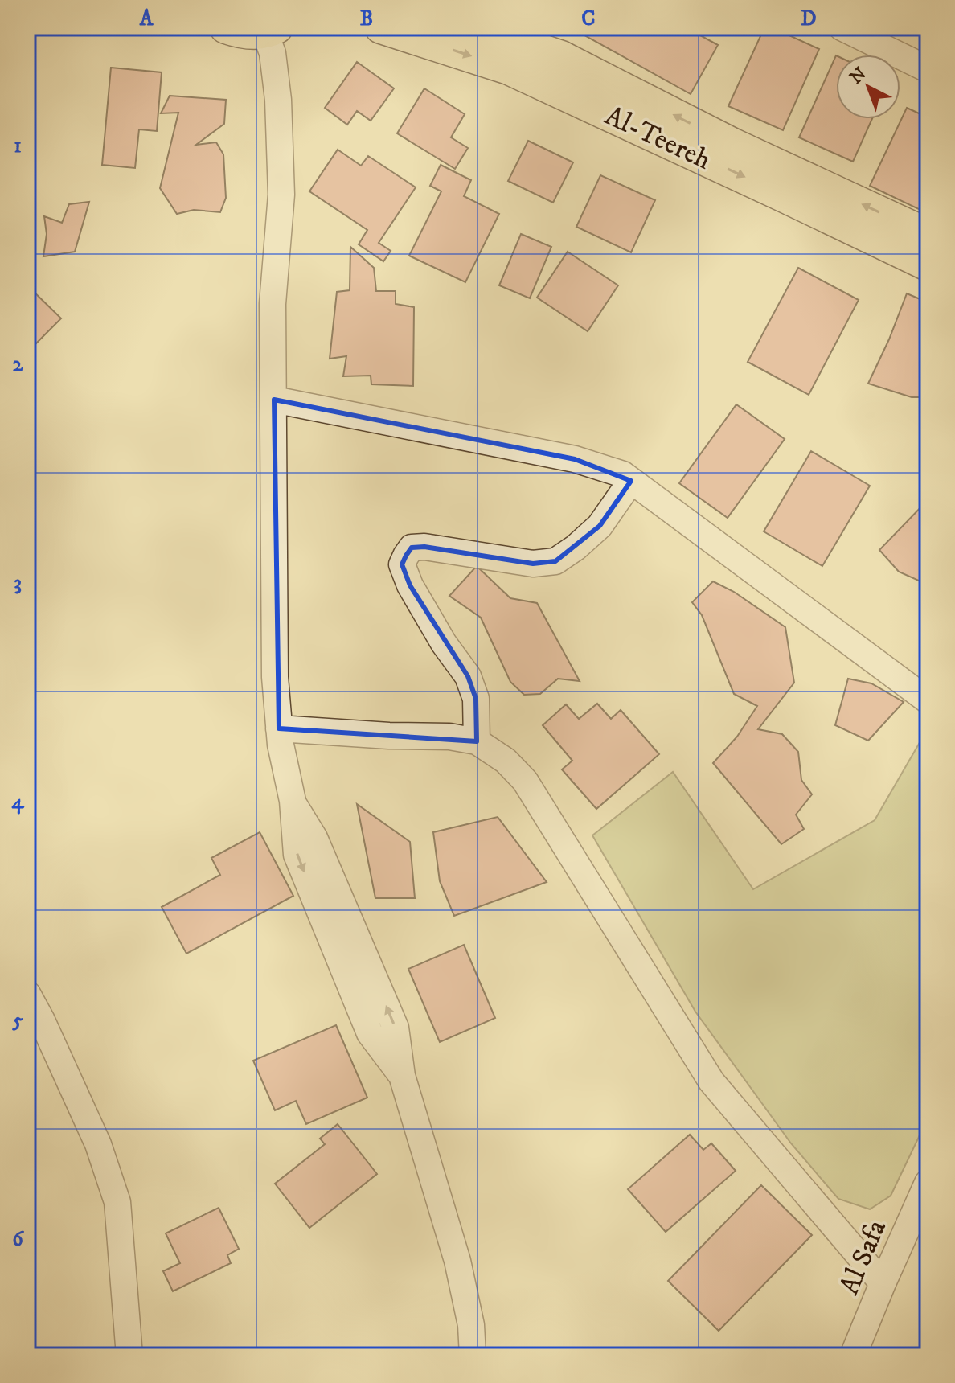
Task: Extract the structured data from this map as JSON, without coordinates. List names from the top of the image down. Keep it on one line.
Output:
{"streets":{"main road":["Al-Teereh"],"street":["Al Safa"]},"north":"top left","grid":{"columns":["A","B","C","D"],"rows":["1","2","3","4","5","6"]}}
